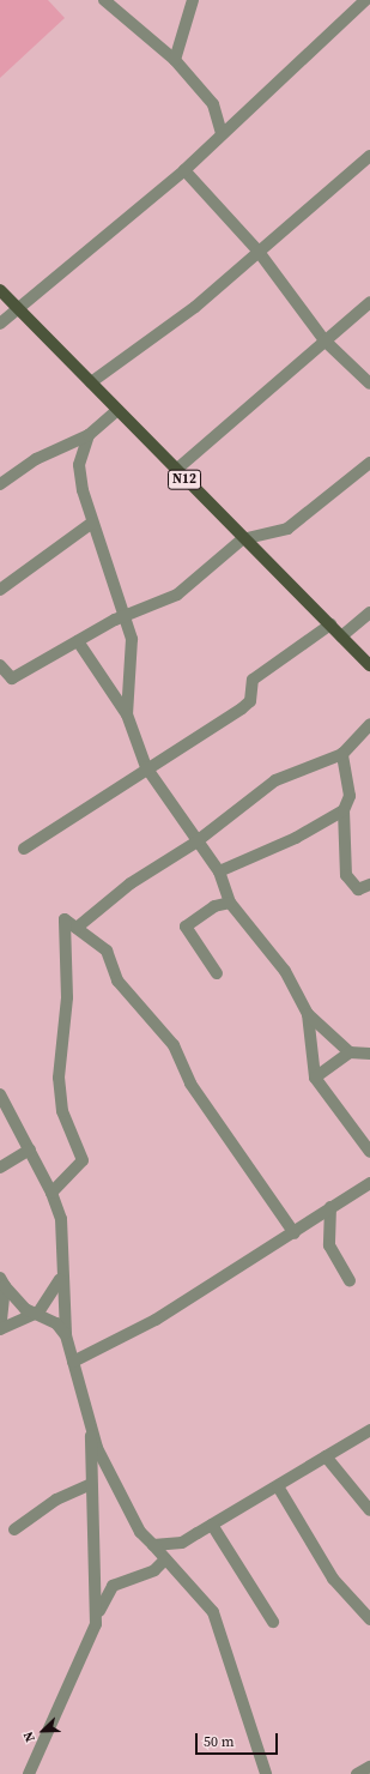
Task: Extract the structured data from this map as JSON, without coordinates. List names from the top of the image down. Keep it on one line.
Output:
{"streets":{"main road":["N12"]},"scale_bar":"50 m","north":"bottom left"}
